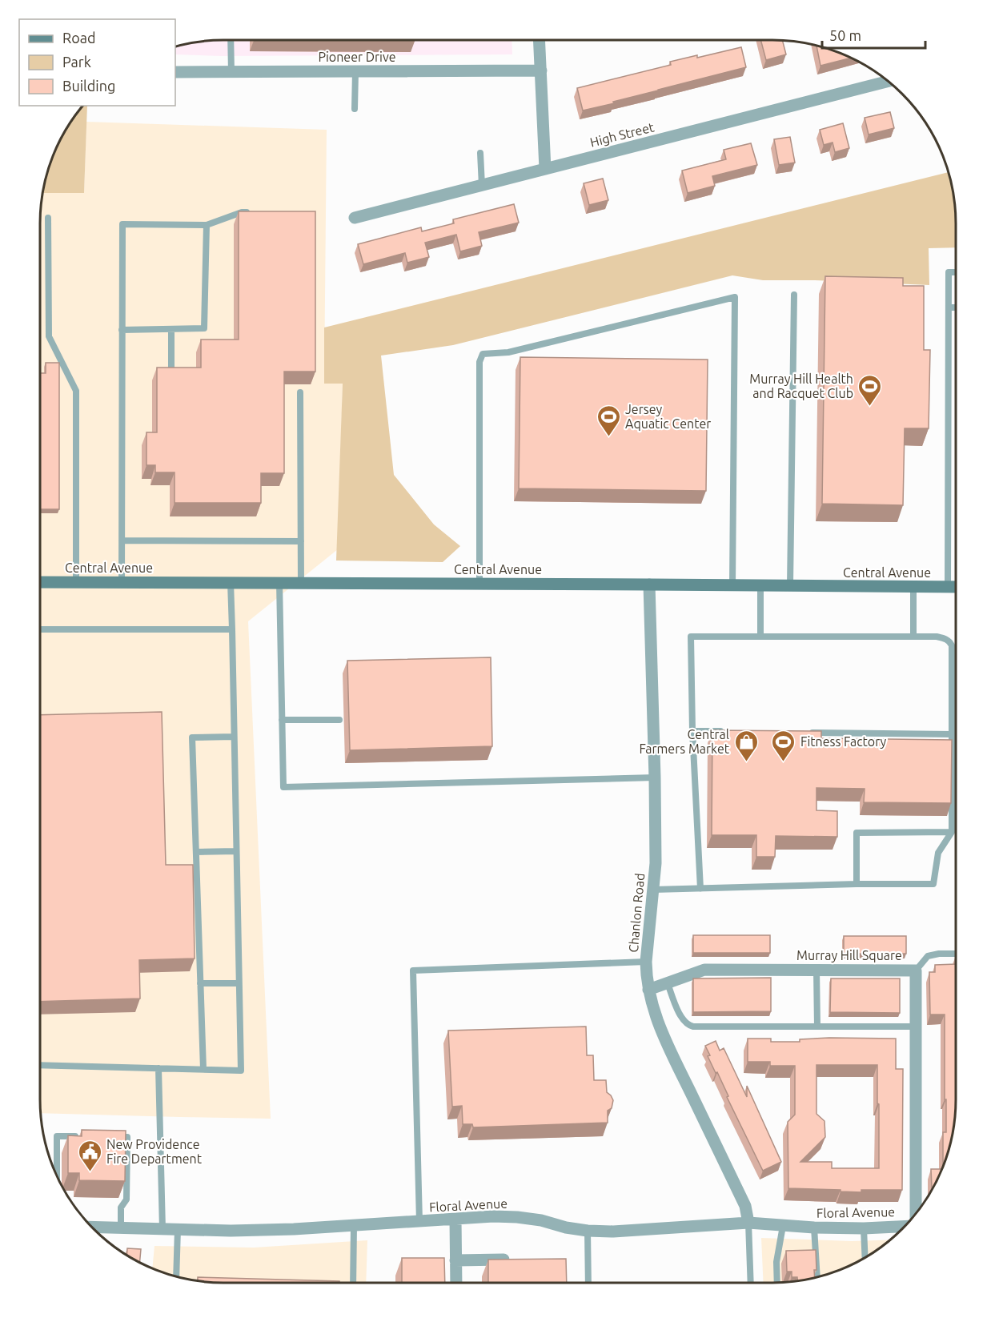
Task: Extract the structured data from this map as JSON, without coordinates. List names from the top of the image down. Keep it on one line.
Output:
{"streets":{"street":["Pioneer Drive","High Street","Central Avenue","Chanlon Road","Murray Hill Square","Floral Avenue"]},"crossings":[["Central Avenue","Chanlon Road"],["Chanlon Road","Murray Hill Square"],["Chanlon Road","Floral Avenue"]],"places":{"sports":["Murray Hill Health and Racquet Club","Jersey Aquatic Center","Fitness Factory"],"shop":["Central Farmers Market"],"public building":["New Providence Fire Department"]},"legend":["Road","Park","Building"],"scale_bar":"50 m"}
